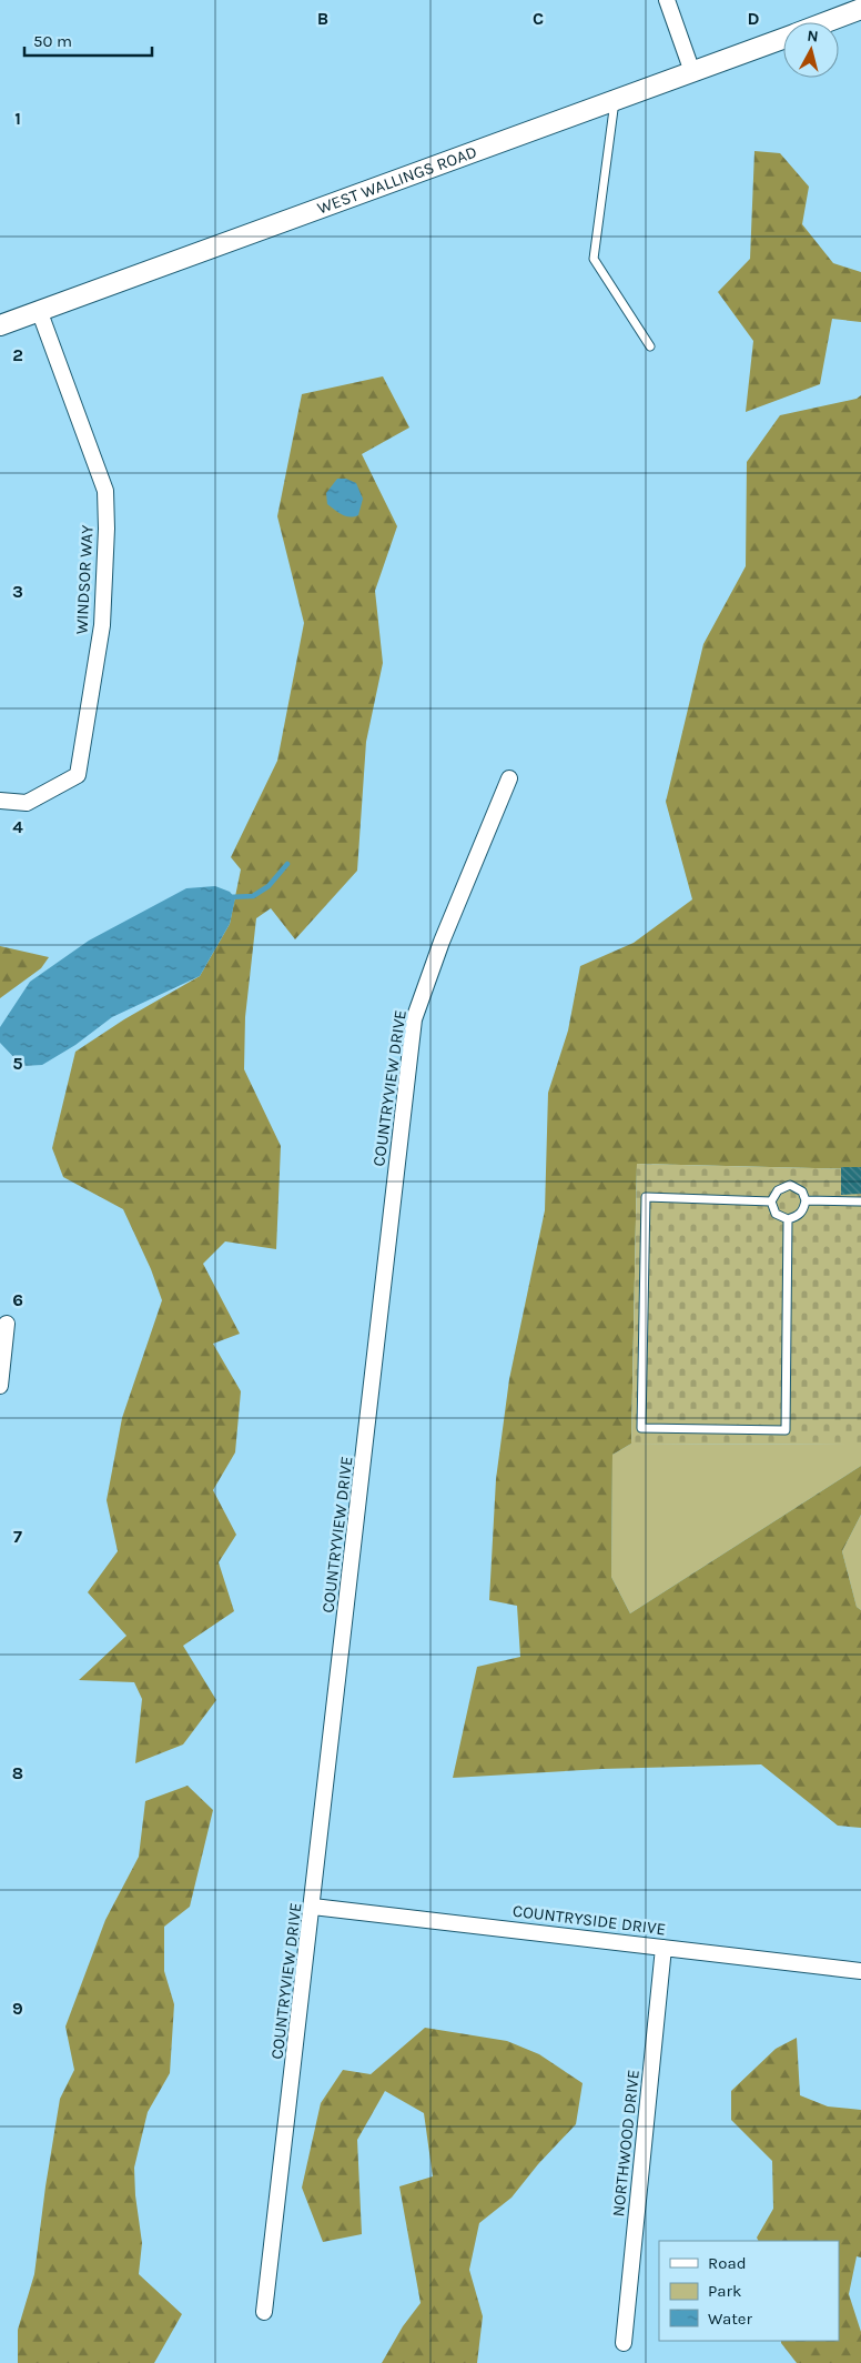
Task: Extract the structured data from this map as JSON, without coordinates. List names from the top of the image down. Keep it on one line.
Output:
{"streets":{"street":["WEST WALLINGS ROAD","WINDSOR WAY","COUNTRYVIEW DRIVE","COUNTRYSIDE DRIVE","NORTHWOOD DRIVE"]},"crossings":[["WEST WALLINGS ROAD","WINDSOR WAY"],["COUNTRYVIEW DRIVE","COUNTRYSIDE DRIVE"],["COUNTRYSIDE DRIVE","NORTHWOOD DRIVE"]],"legend":["Road","Park","Water"],"scale_bar":"50 m","north":"top","grid":{"columns":["B","C","D"],"rows":["1","2","3","4","5","6","7","8","9"]}}
